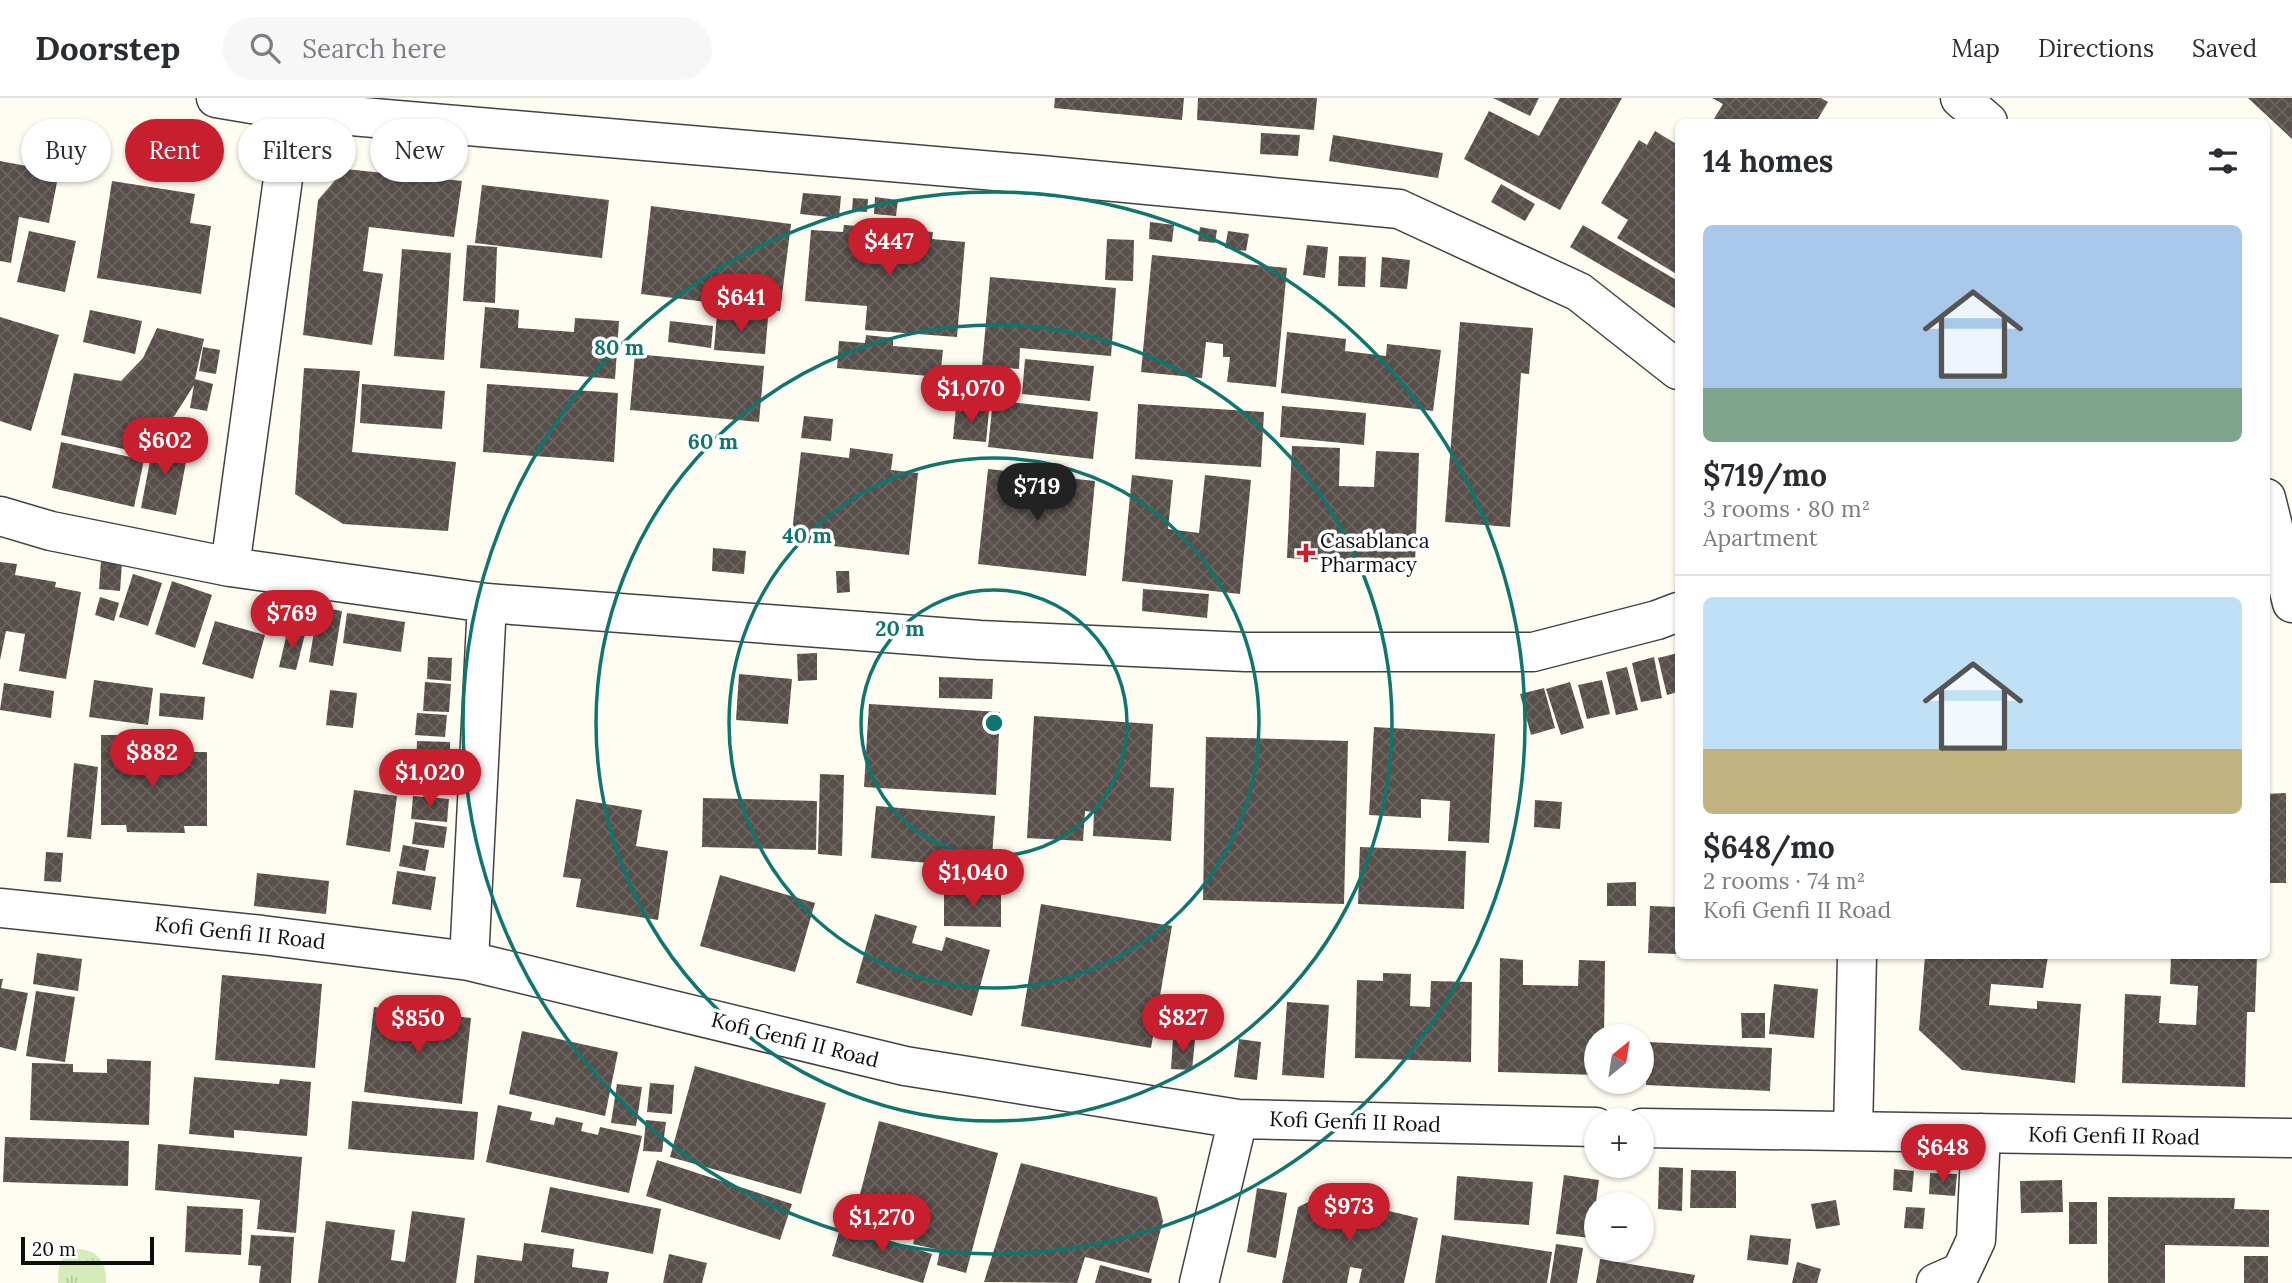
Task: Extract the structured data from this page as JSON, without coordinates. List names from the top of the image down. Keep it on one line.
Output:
{"streets":{"street":["Kofi Genfi II Road"]},"places":{"health":["Casablanca Pharmacy"]},"scale_bar":"20 m","north":"top right","page":{"header":"Doorstep","search":"Search here","nav":["Map","Directions","Saved"],"chip":["Buy","Rent","Filters","New"],"heading":"14 homes","list":[{"name":"$719/mo","note":"3 rooms · 80 m² · Apartment"},{"name":"$648/mo","note":"2 rooms · 74 m² · Kofi Genfi II Road"}],"price":["$447","$641","$1,070","$602","$719","$769","$882","$1,020","$1,040","$827","$850","$648","$973","$1,270"],"map_buttons":["+","−"],"scale":"20 m"},"rings":["80 m","60 m","40 m","20 m"]}
